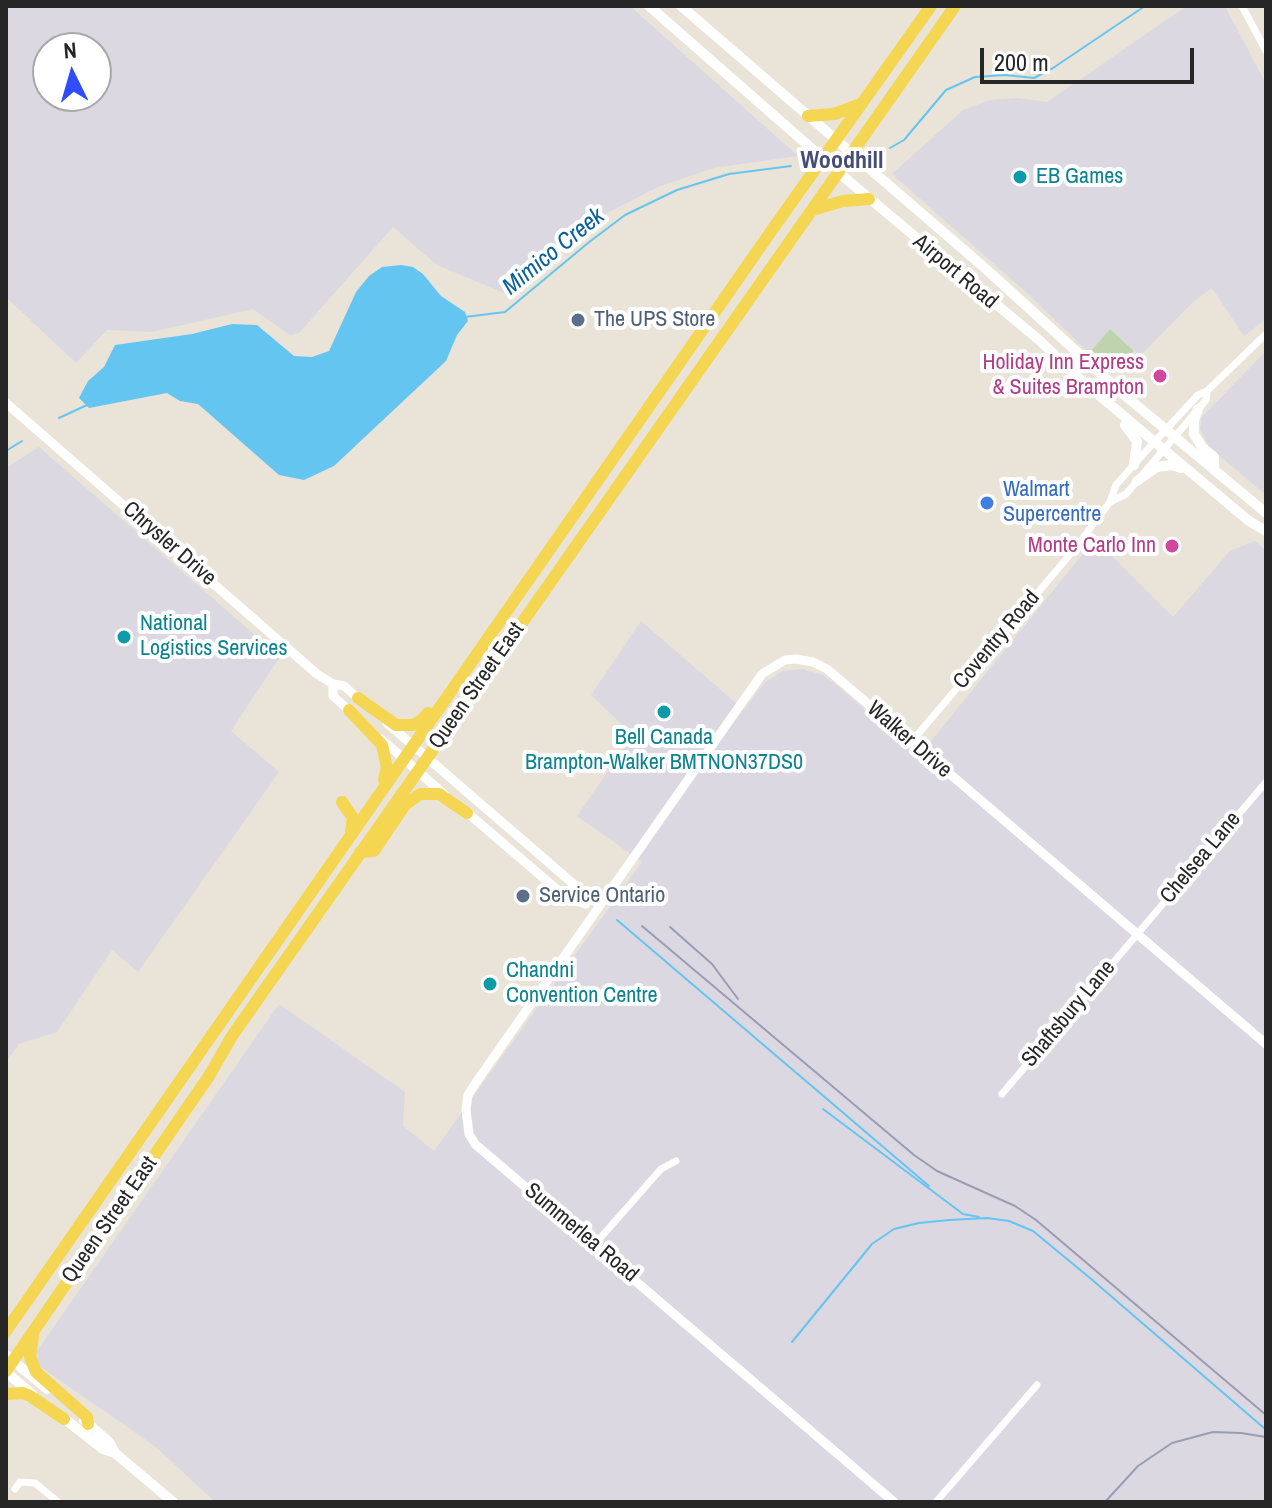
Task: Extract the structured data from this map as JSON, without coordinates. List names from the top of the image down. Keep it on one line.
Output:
{"streets":{"main road":["Airport Road","Queen Street East"],"street":["Chrysler Drive","Coventry Road","Walker Drive","Chelsea Lane","Shaftsbury Lane","Summerlea Road"]},"crossings":[["Airport Road","Coventry Road"],["Airport Road","Queen Street East"],["Chrysler Drive","Queen Street East"],["Coventry Road","Walker Drive"],["Walker Drive","Chelsea Lane"],["Walker Drive","Shaftsbury Lane"],["Walker Drive","Summerlea Road"],["Chelsea Lane","Shaftsbury Lane"]],"districts":["Woodhill"],"water":["Mimico Creek"],"places":["EB Games","The UPS Store","Holiday Inn Express & Suites Brampton","Walmart Supercentre","Monte Carlo Inn","National Logistics Services","Bell Canada Brampton-Walker BMTNON37DS0","Service Ontario","Chandni Convention Centre"],"scale_bar":"200 m","north":"top"}
